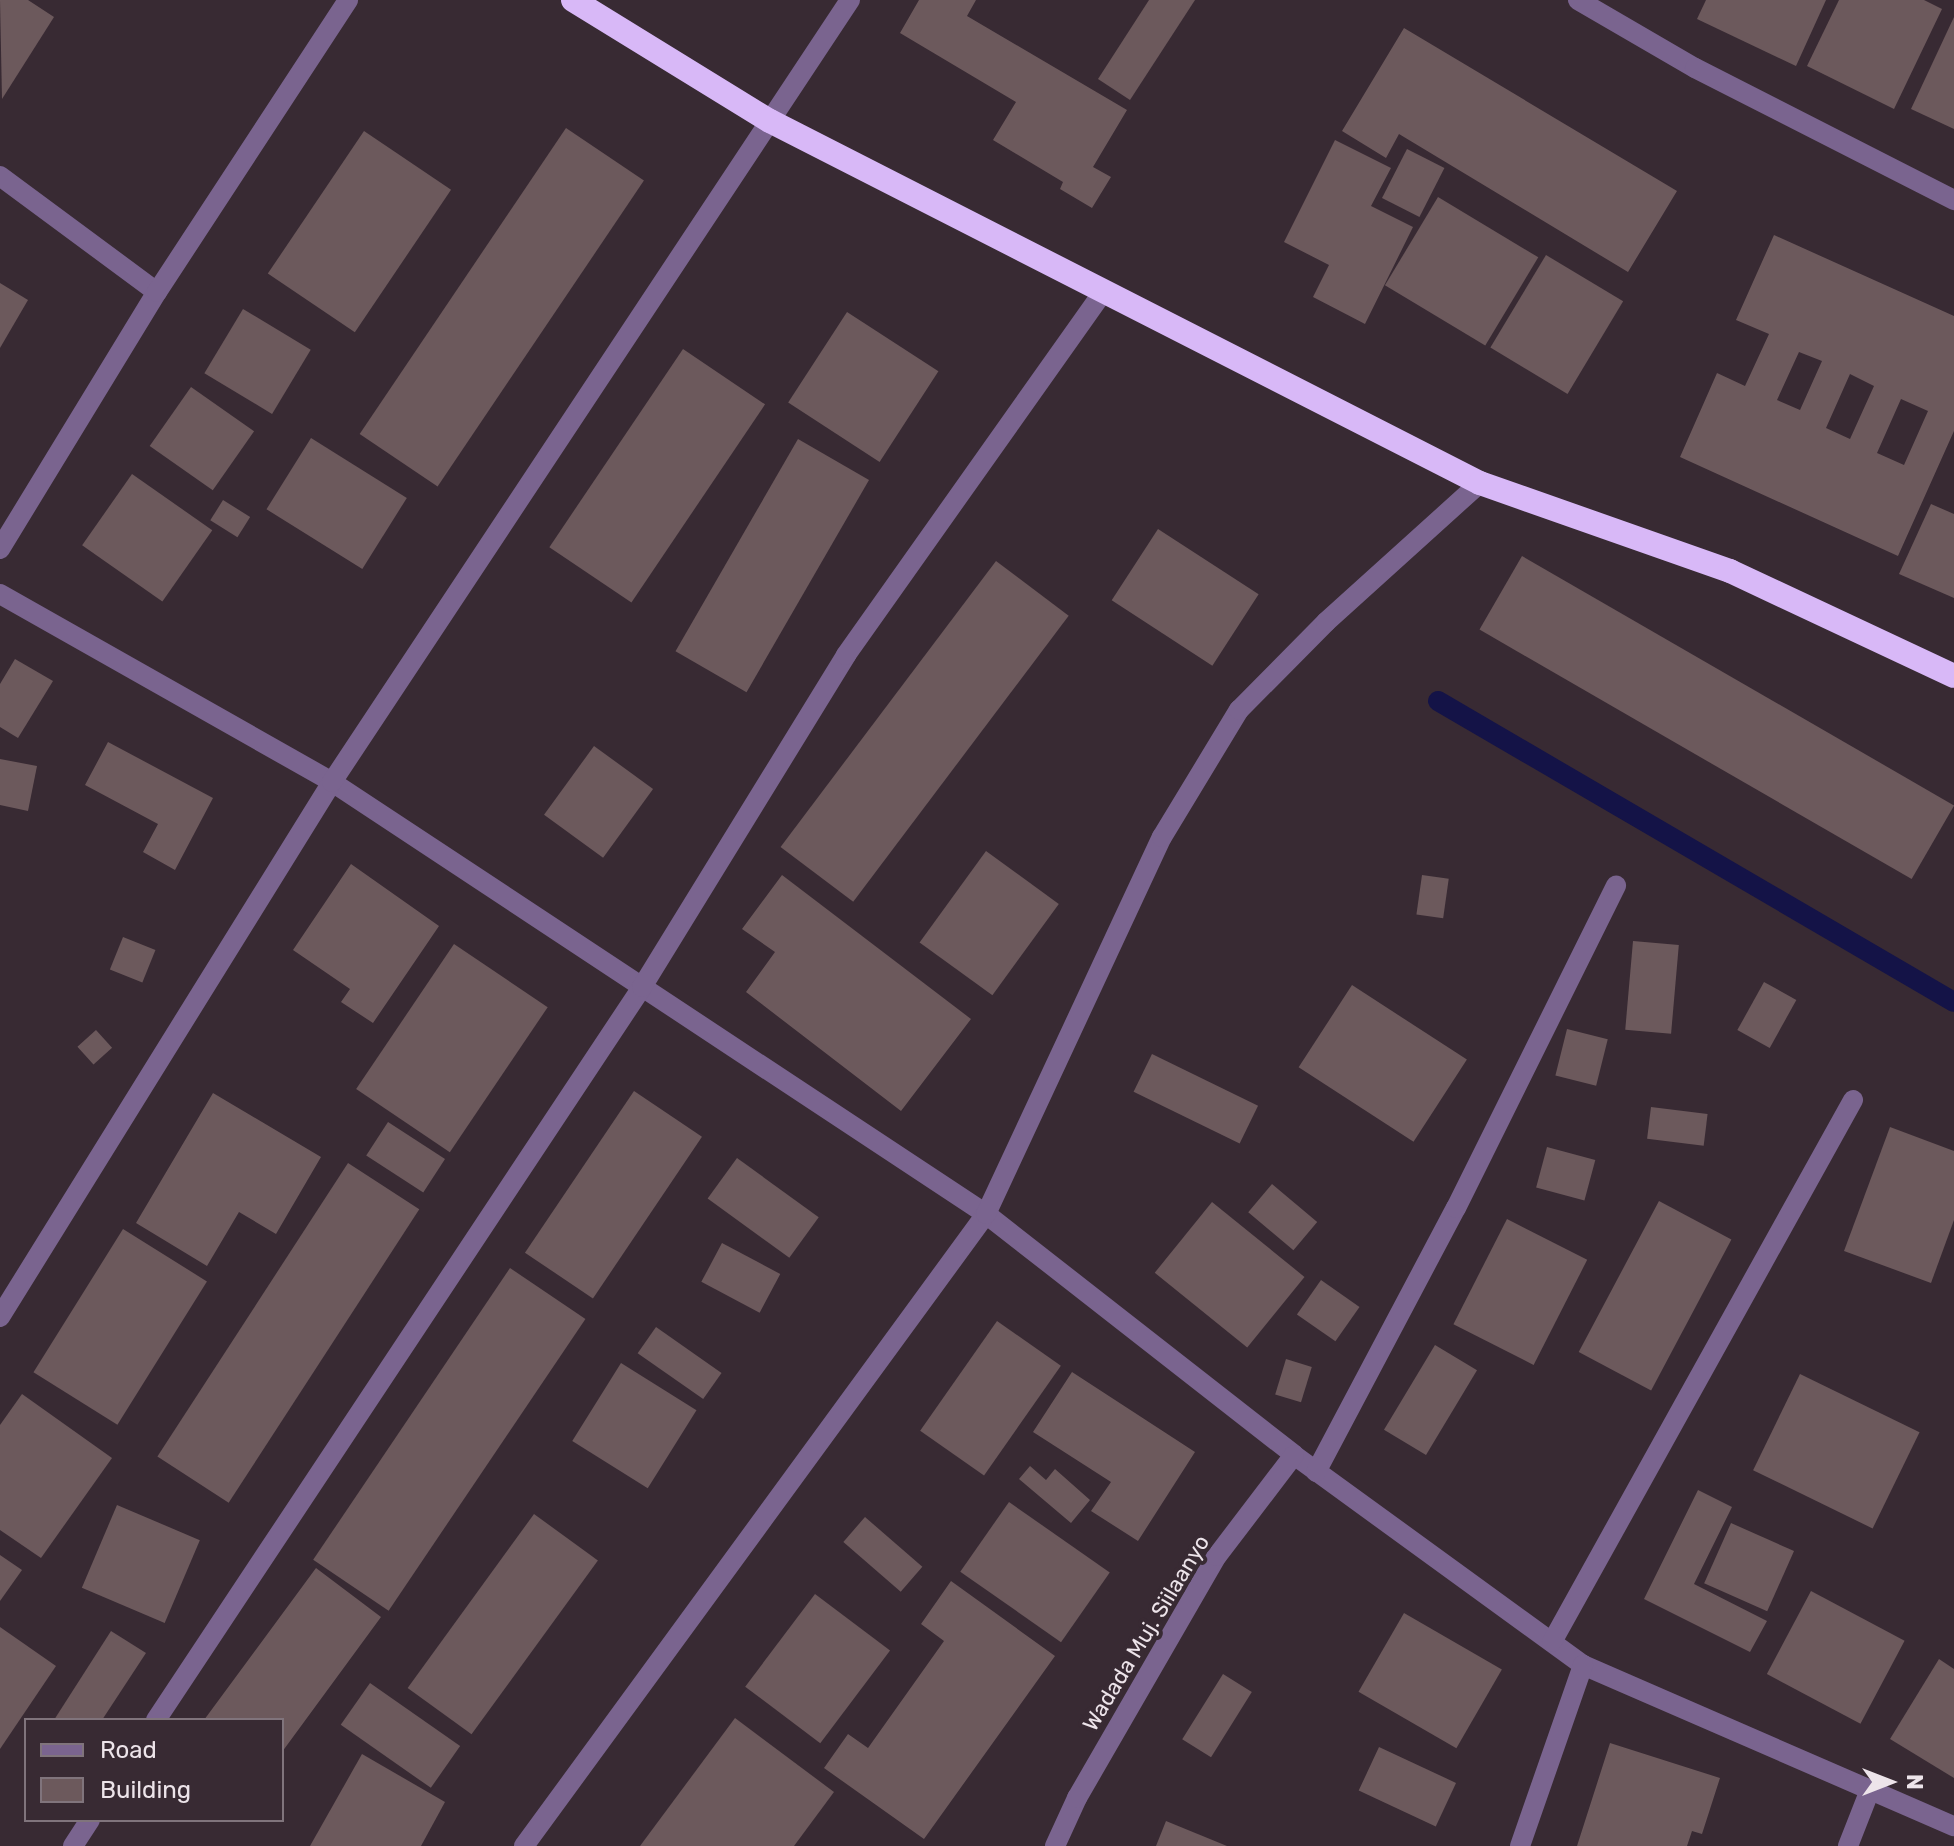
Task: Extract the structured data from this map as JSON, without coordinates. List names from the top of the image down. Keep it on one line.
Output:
{"streets":{"street":["Wadada Muj. Siilaanyo"]},"legend":["Road","Building"],"north":"right"}
